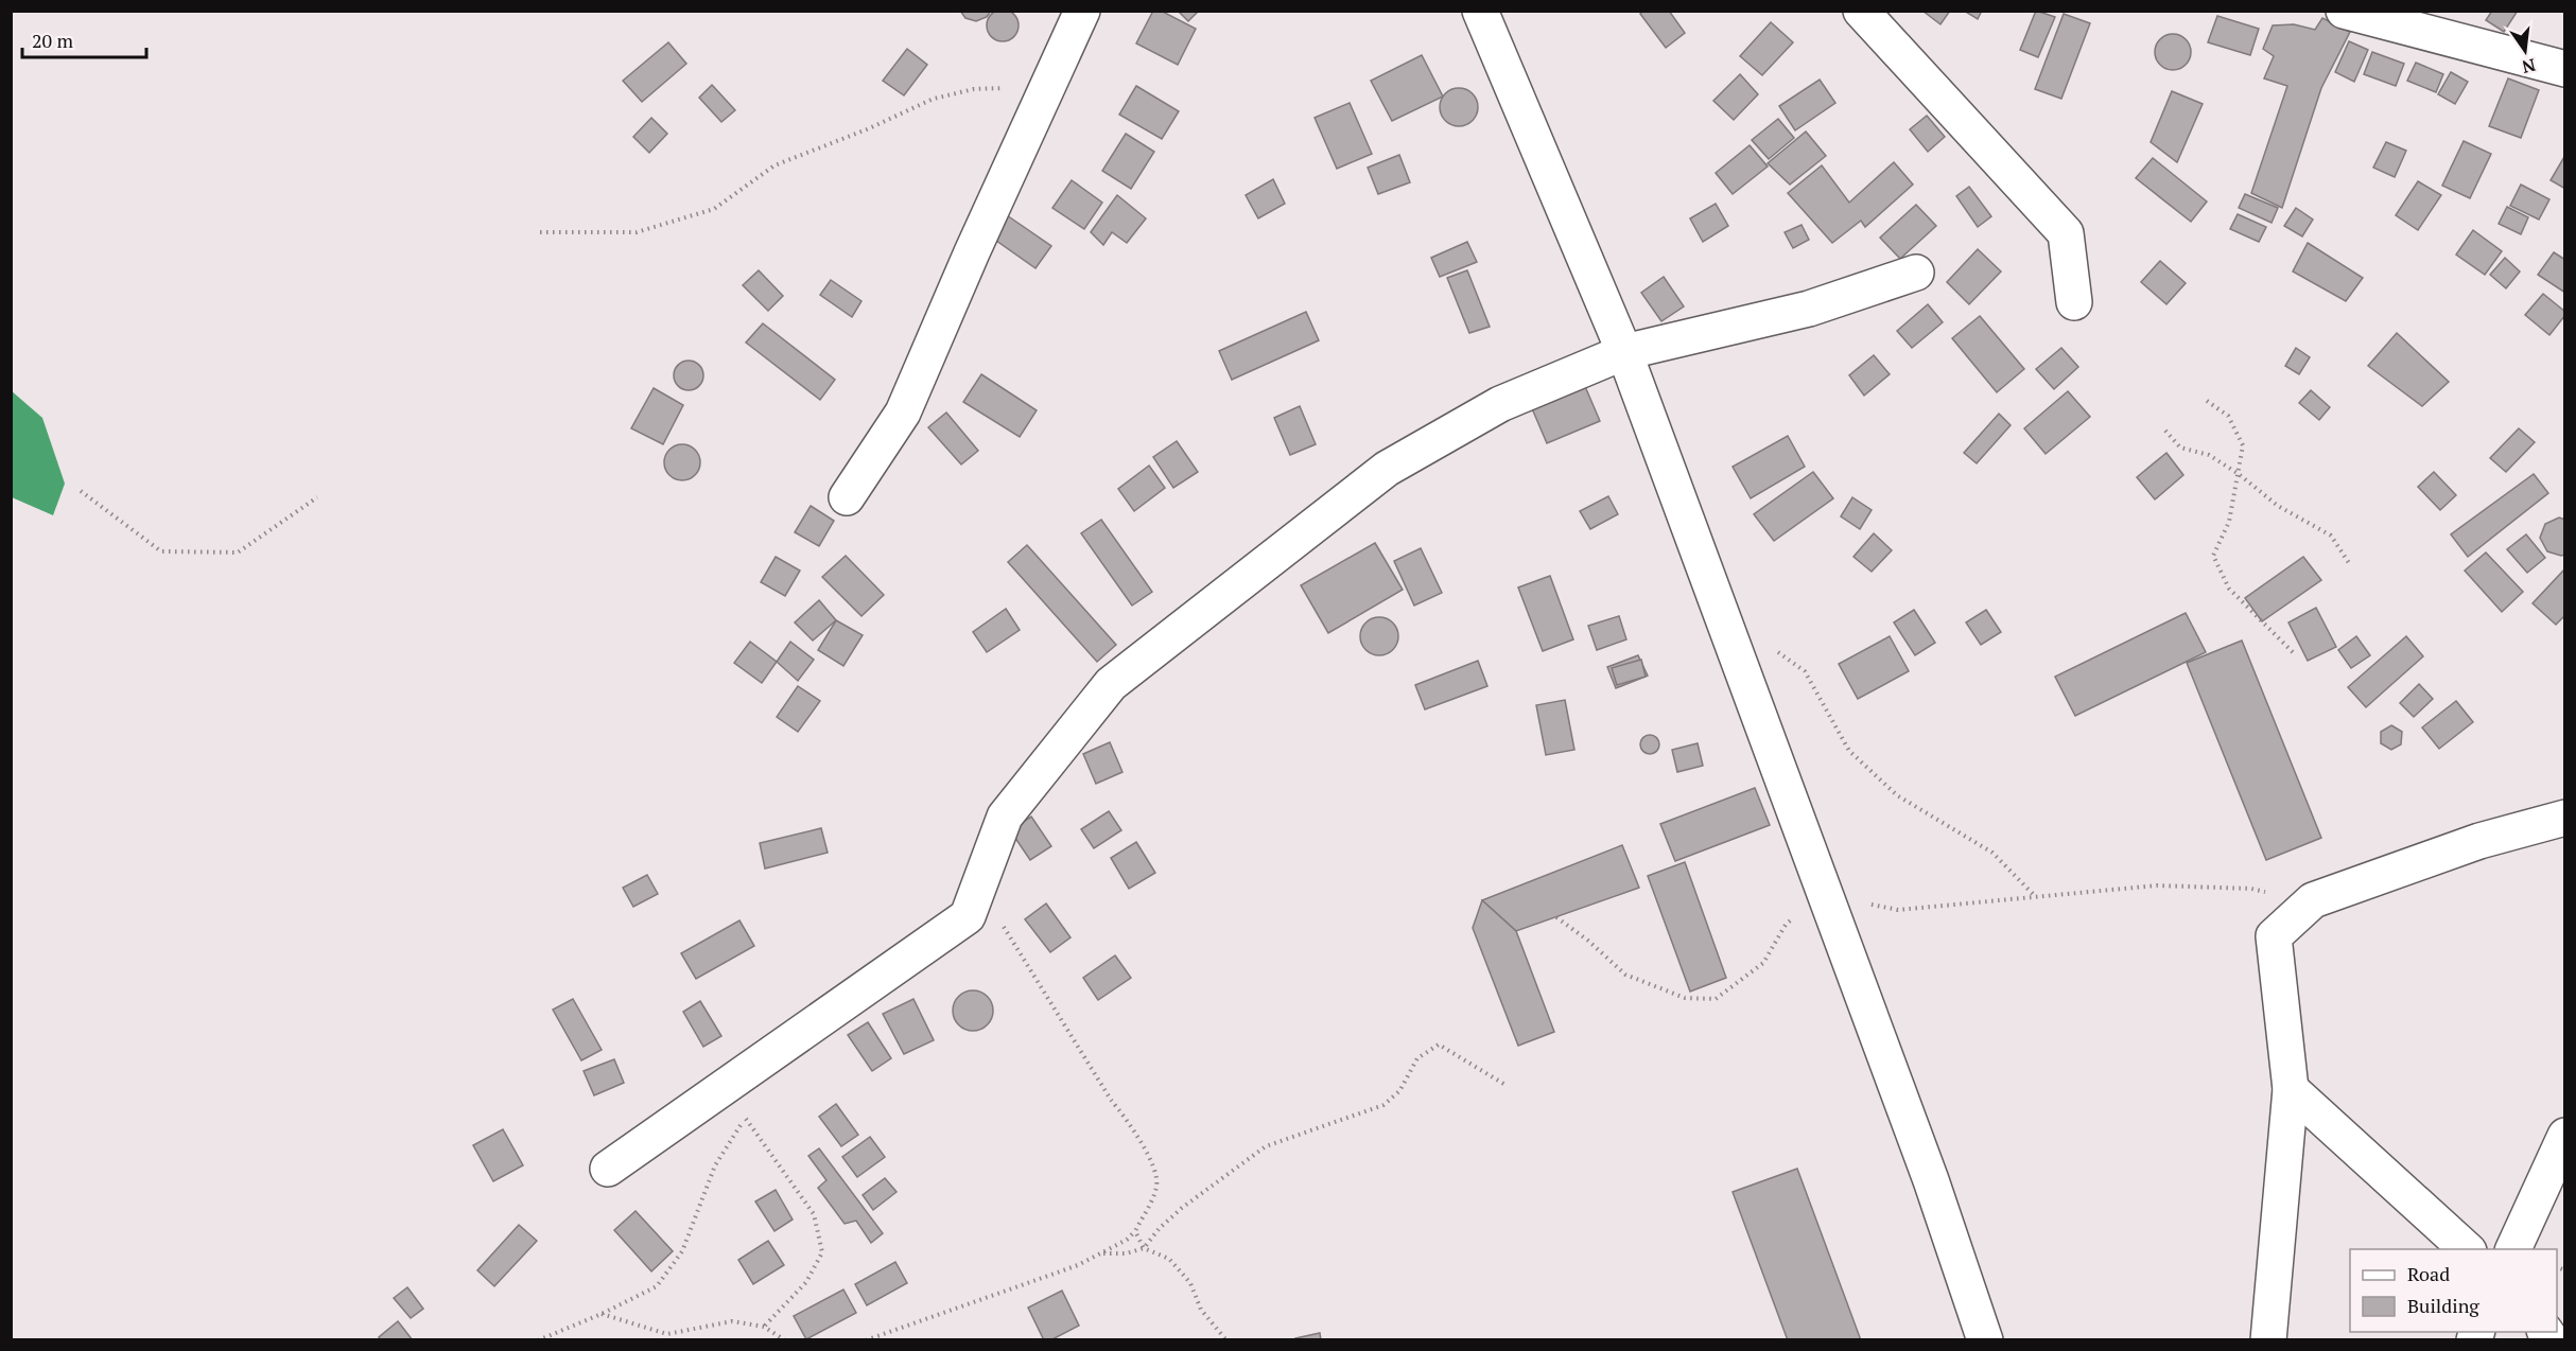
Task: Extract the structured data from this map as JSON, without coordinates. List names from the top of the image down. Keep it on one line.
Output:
{"legend":["Road","Building"],"scale_bar":"20 m","north":"bottom"}
